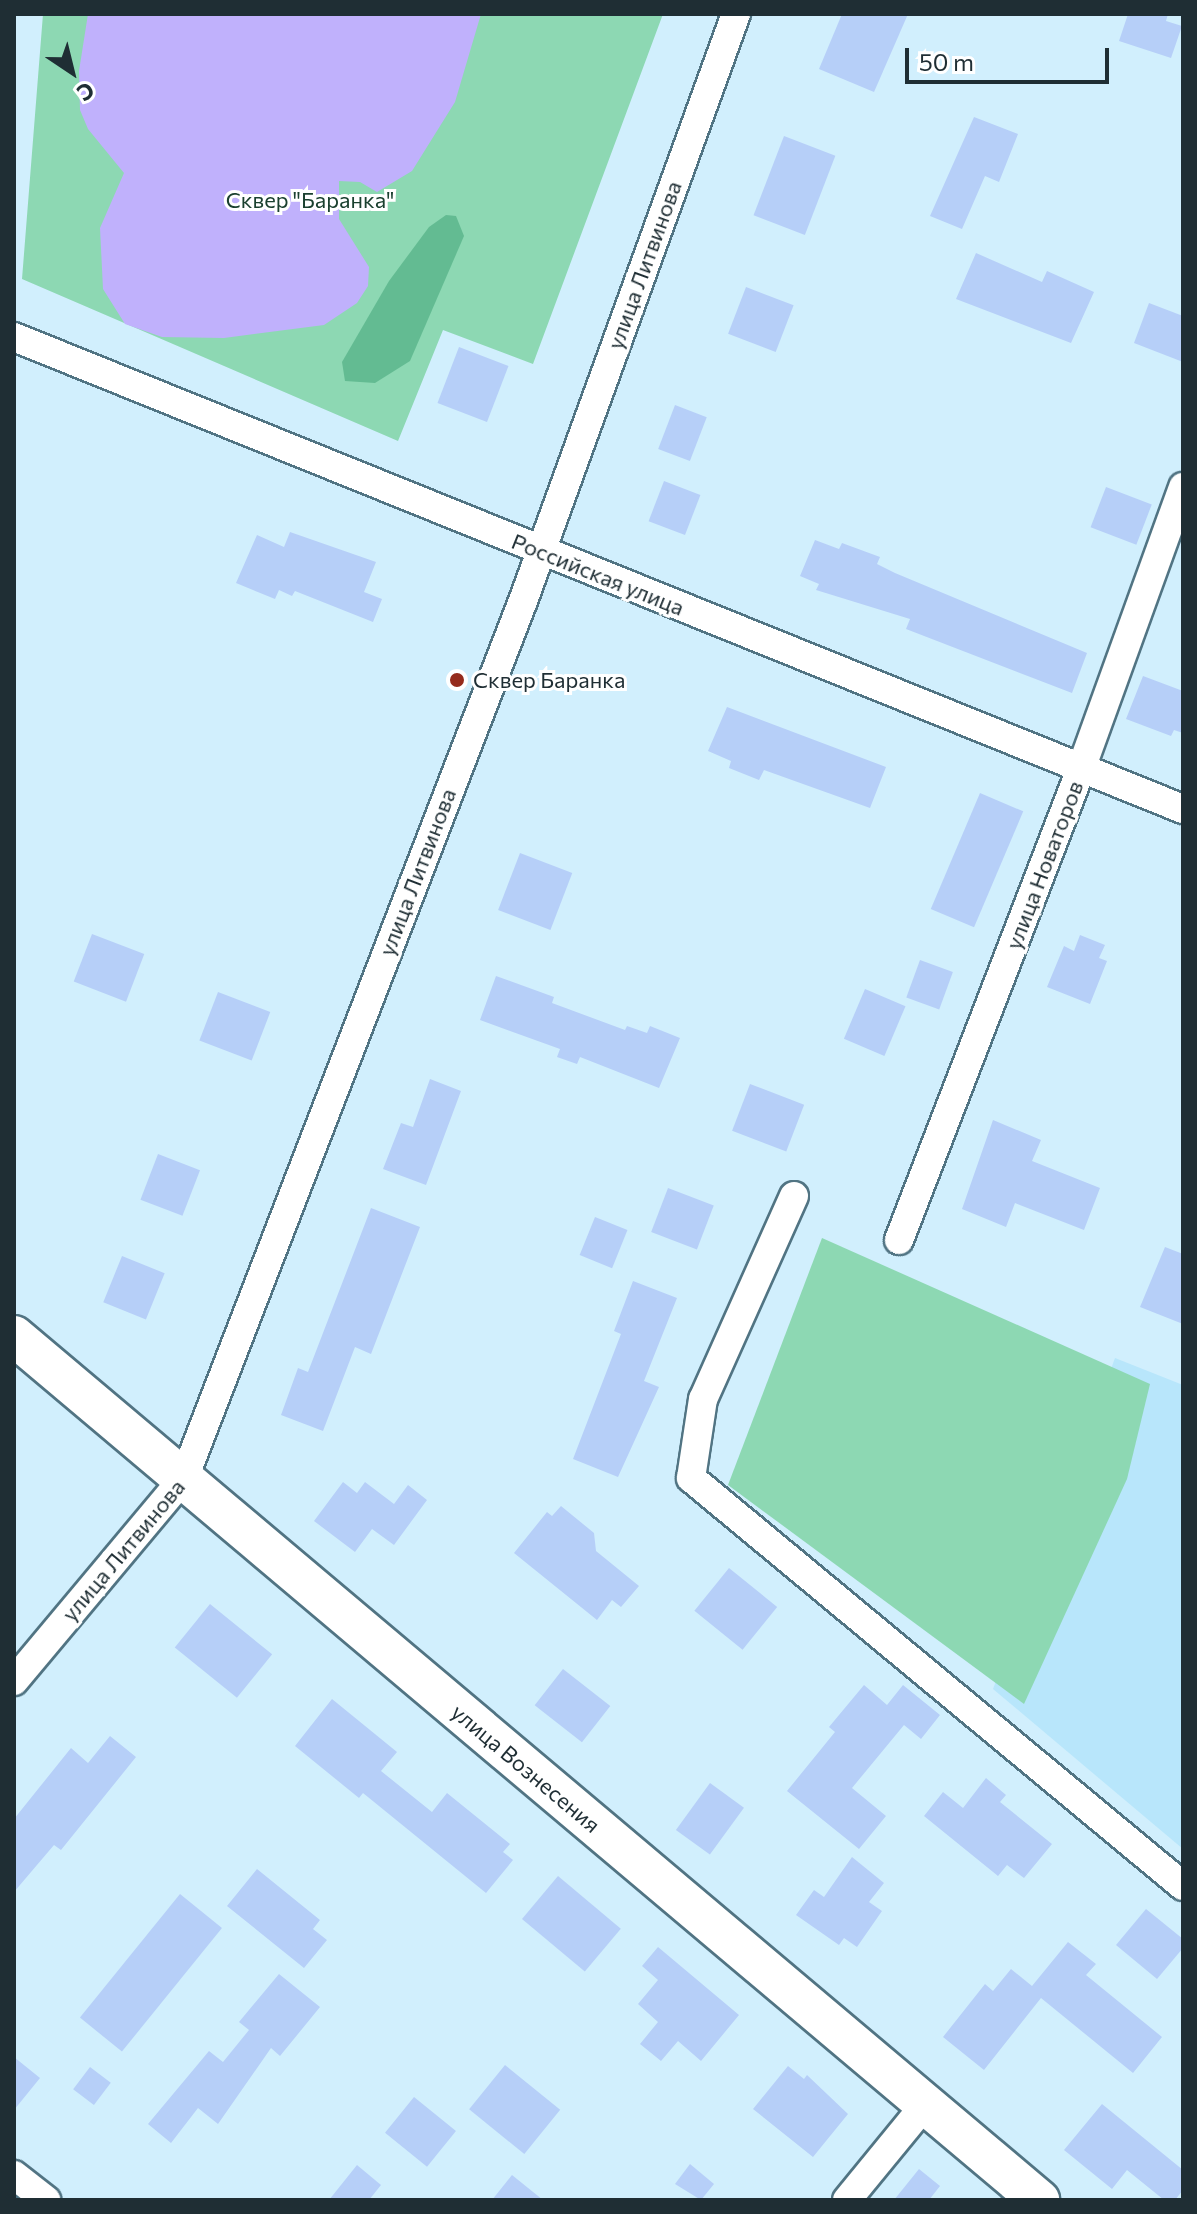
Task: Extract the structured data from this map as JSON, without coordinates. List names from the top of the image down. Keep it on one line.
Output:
{"streets":{"street":["улица Литвинова","Российская улица","улица Новаторов","улица Вознесения"]},"crossings":[["улица Литвинова","Российская улица"],["улица Литвинова","улица Вознесения"],["Российская улица","улица Новаторов"]],"parks":["Сквер \"Баранка\""],"places":["Сквер Баранка"],"scale_bar":"50 m","north":"bottom right"}
